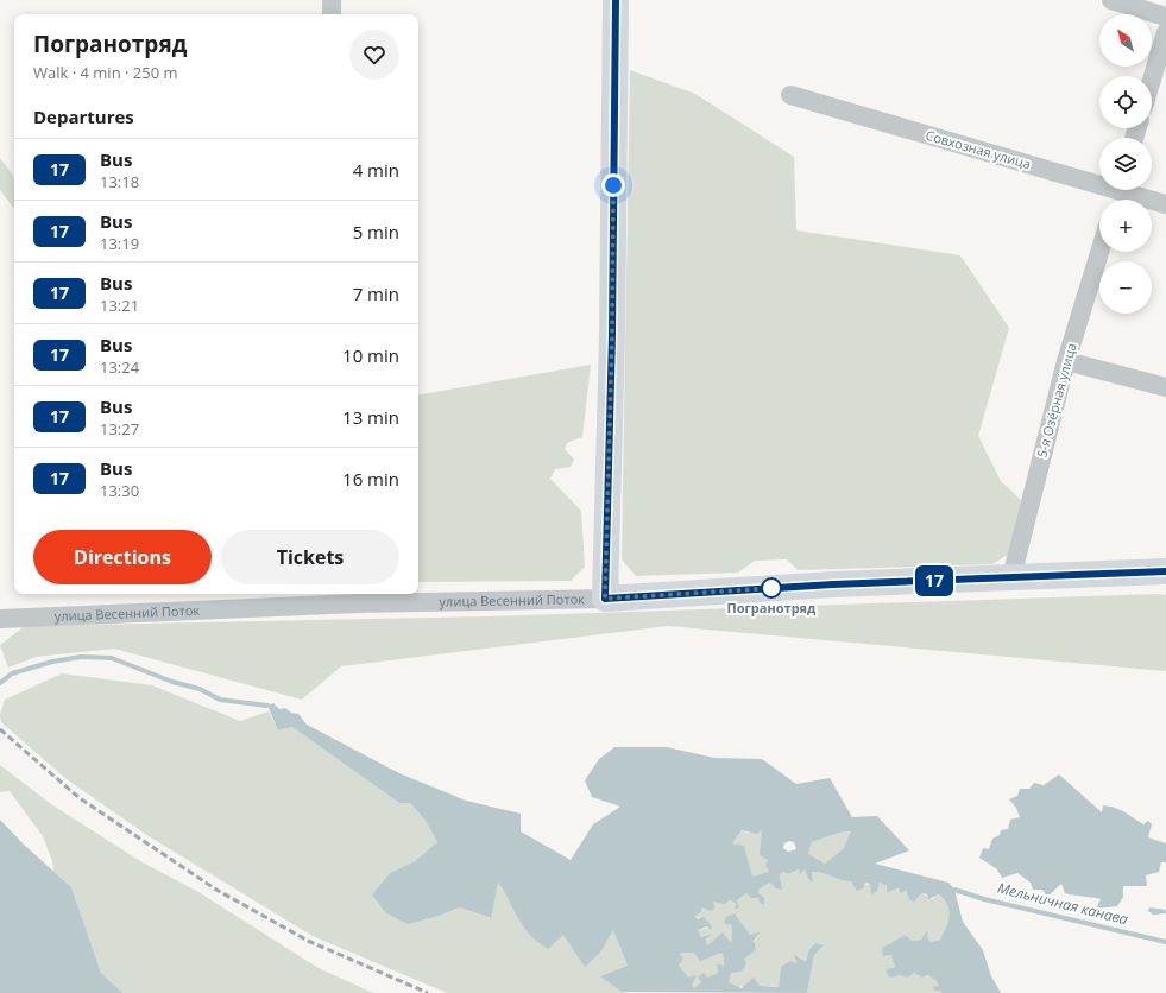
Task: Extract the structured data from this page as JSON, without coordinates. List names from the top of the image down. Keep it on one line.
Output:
{"streets":{"street":["Совхозная улица","5-я Озёрная улица","улица Весенний Поток"]},"crossings":[["5-я Озёрная улица","улица Весенний Поток"]],"water":["Мельничная канава"],"places":["Погранотряд"],"lines":["bus line 17"],"north":"top left","page":{"on_map":"17","map_buttons":["+","−"],"heading":[["Погранотряд","Walk · 4 min · 250 m"],"Departures"],"list":[{"mark":"17","name":"Bus","note":"13:18","value":"4 min"},{"mark":"17","name":"Bus","note":"13:19","value":"5 min"},{"mark":"17","name":"Bus","note":"13:21","value":"7 min"},{"mark":"17","name":"Bus","note":"13:24","value":"10 min"},{"mark":"17","name":"Bus","note":"13:27","value":"13 min"},{"mark":"17","name":"Bus","note":"13:30","value":"16 min"}],"buttons":["Directions","Tickets"]}}
